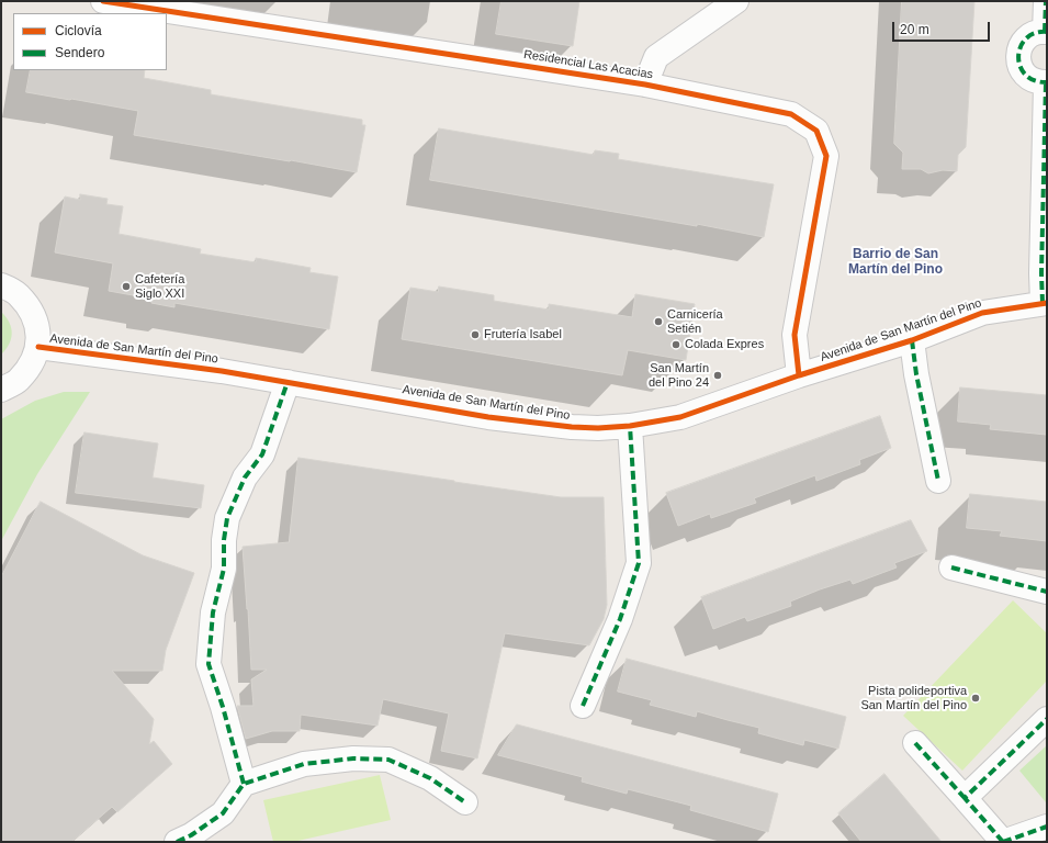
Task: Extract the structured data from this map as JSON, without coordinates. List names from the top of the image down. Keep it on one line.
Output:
{"streets":{"street":["Residencial Las Acacias","Avenida de San Martín del Pino"]},"crossings":[["Residencial Las Acacias","Avenida de San Martín del Pino"]],"districts":["Barrio de San Martín del Pino"],"places":["Cafetería Siglo XXI","Carnicería Setién","Frutería Isabel","Colada Expres","San Martín del Pino 24","Pista polideportiva San Martín del Pino"],"legend":["Ciclovía","Sendero"],"scale_bar":"20 m"}
